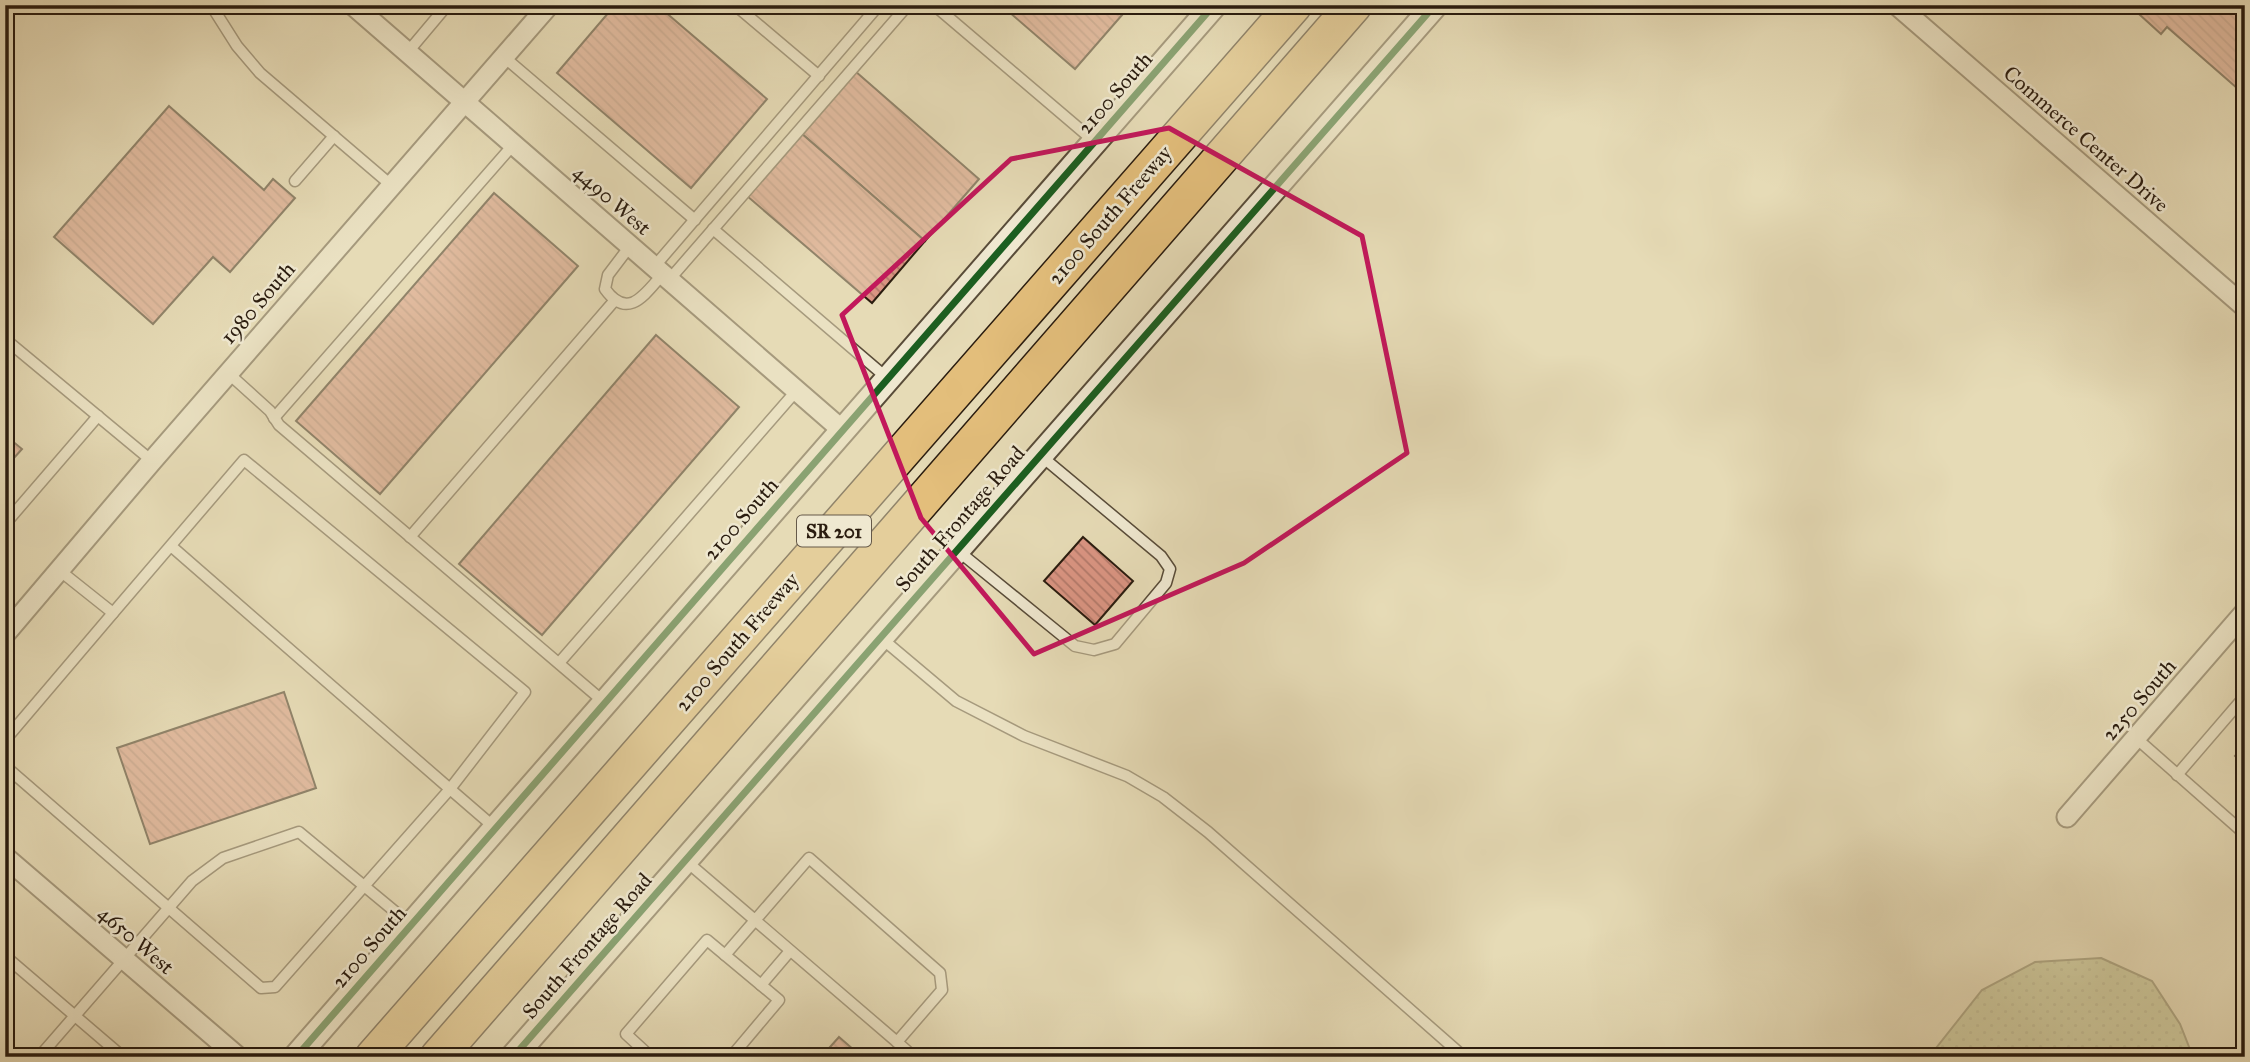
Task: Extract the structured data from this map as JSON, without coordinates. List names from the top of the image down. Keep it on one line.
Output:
{"streets":{"highway":["2100 South Freeway","SR 201"],"street":["2100 South","Commerce Center Drive","4490 West","1980 South","South Frontage Road","2250 South","4650 West"]},"crossings":[["2100 South","4490 West"],["4490 West","1980 South"]]}
